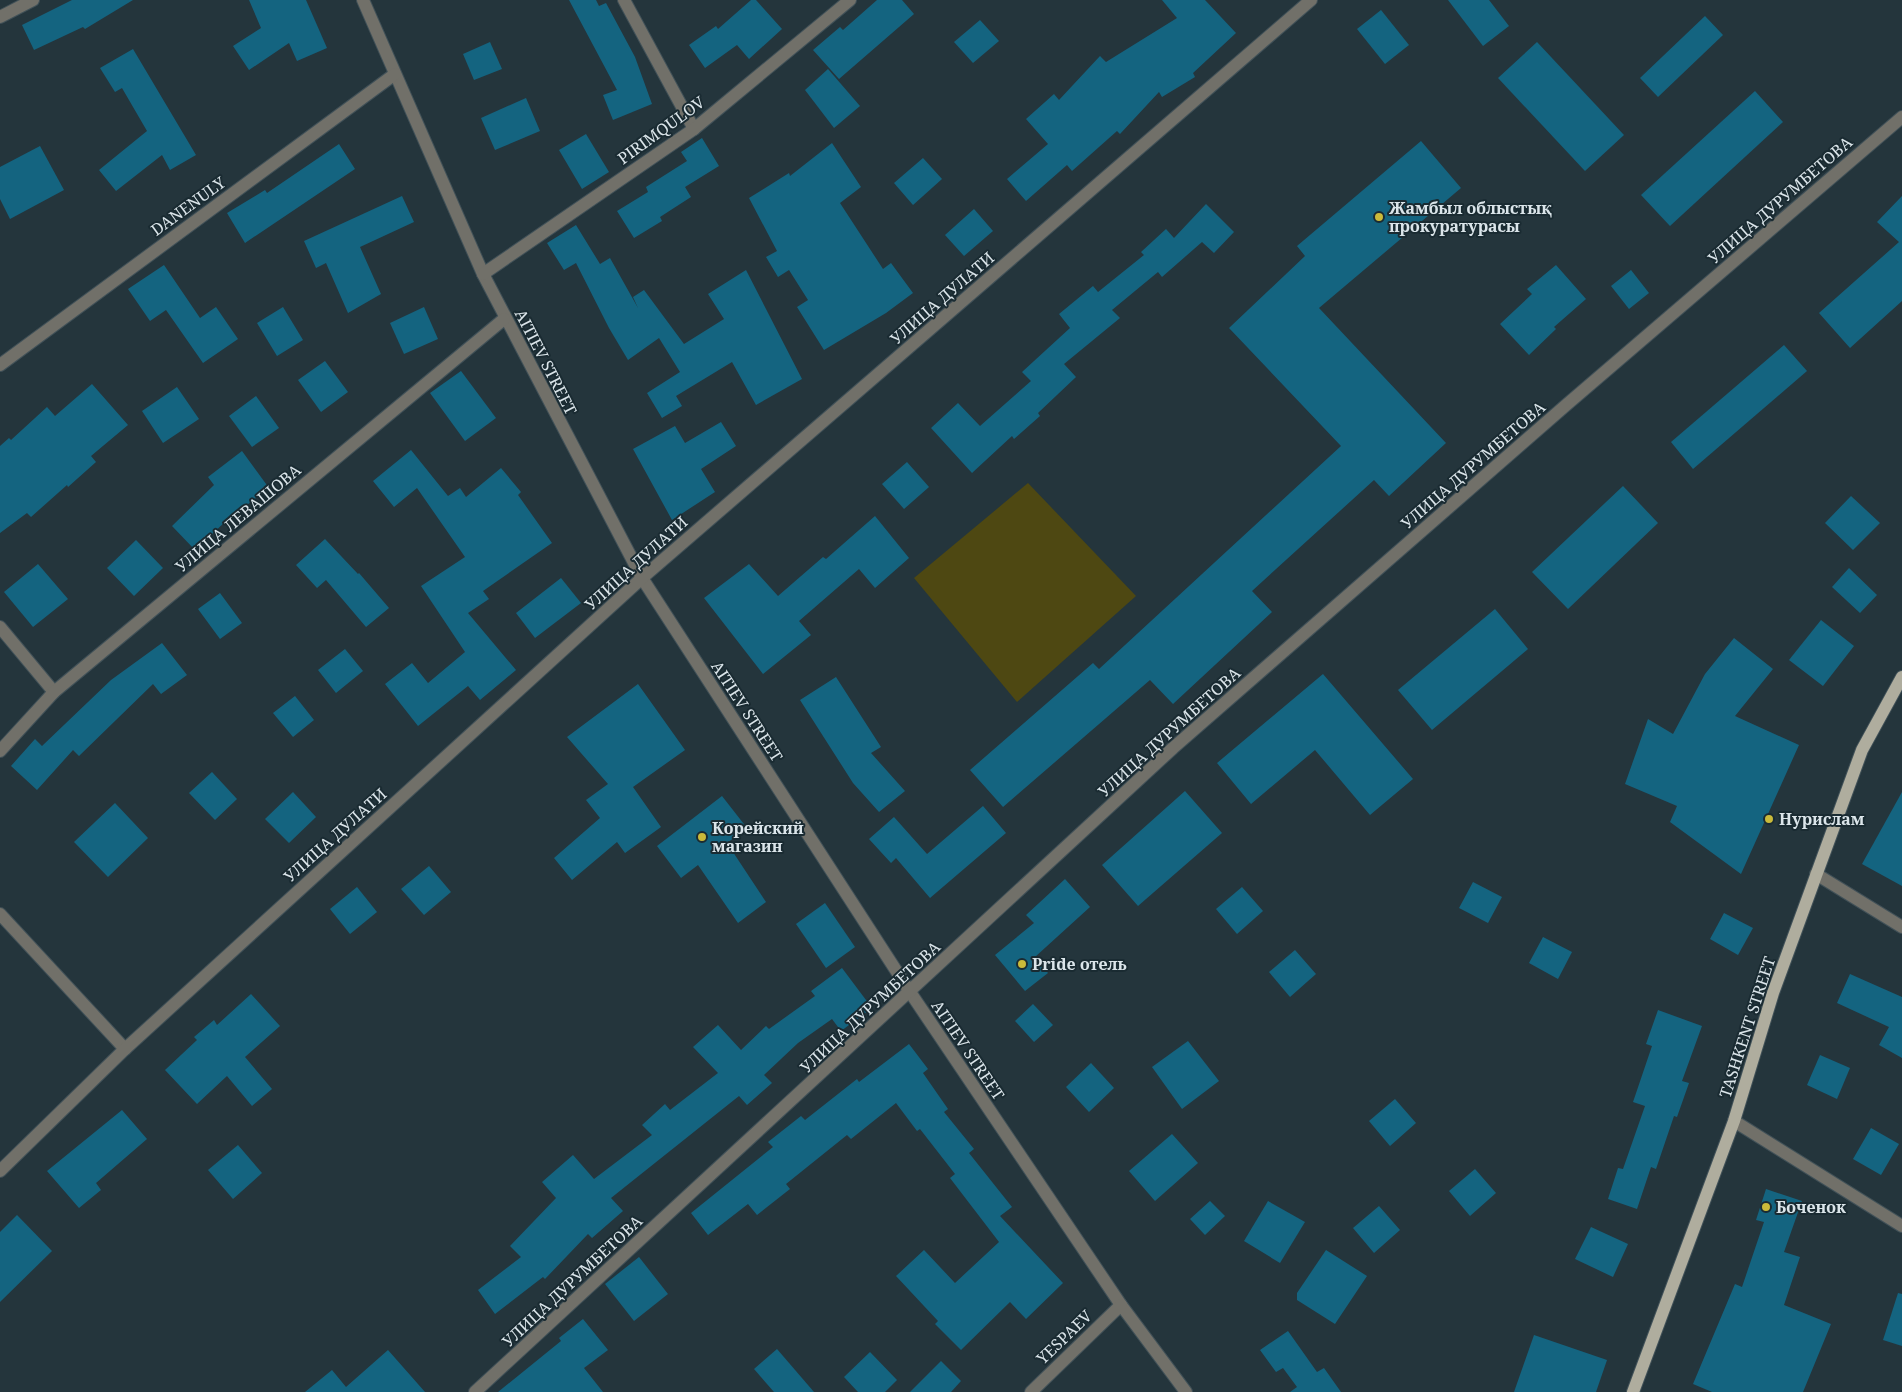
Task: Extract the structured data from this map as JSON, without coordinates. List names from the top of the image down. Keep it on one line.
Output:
{"streets":{"main road":["TASHKENT STREET"],"street":["PIRIMQULOV","УЛИЦА ДУРУМБЕТОВА","DANENULY","УЛИЦА ДУЛАТИ","AITIEV STREET","УЛИЦА ЛЕВАШОВА","YESPAEV"]},"crossings":[["PIRIMQULOV","AITIEV STREET"],["УЛИЦА ДУРУМБЕТОВА","AITIEV STREET"],["DANENULY","AITIEV STREET"],["УЛИЦА ДУЛАТИ","AITIEV STREET"],["AITIEV STREET","УЛИЦА ЛЕВАШОВА"],["AITIEV STREET","YESPAEV"]],"places":["Жамбыл облыстық прокуратурасы","Нурислам","Корейский магазин","Pride отель","Боченок"]}
